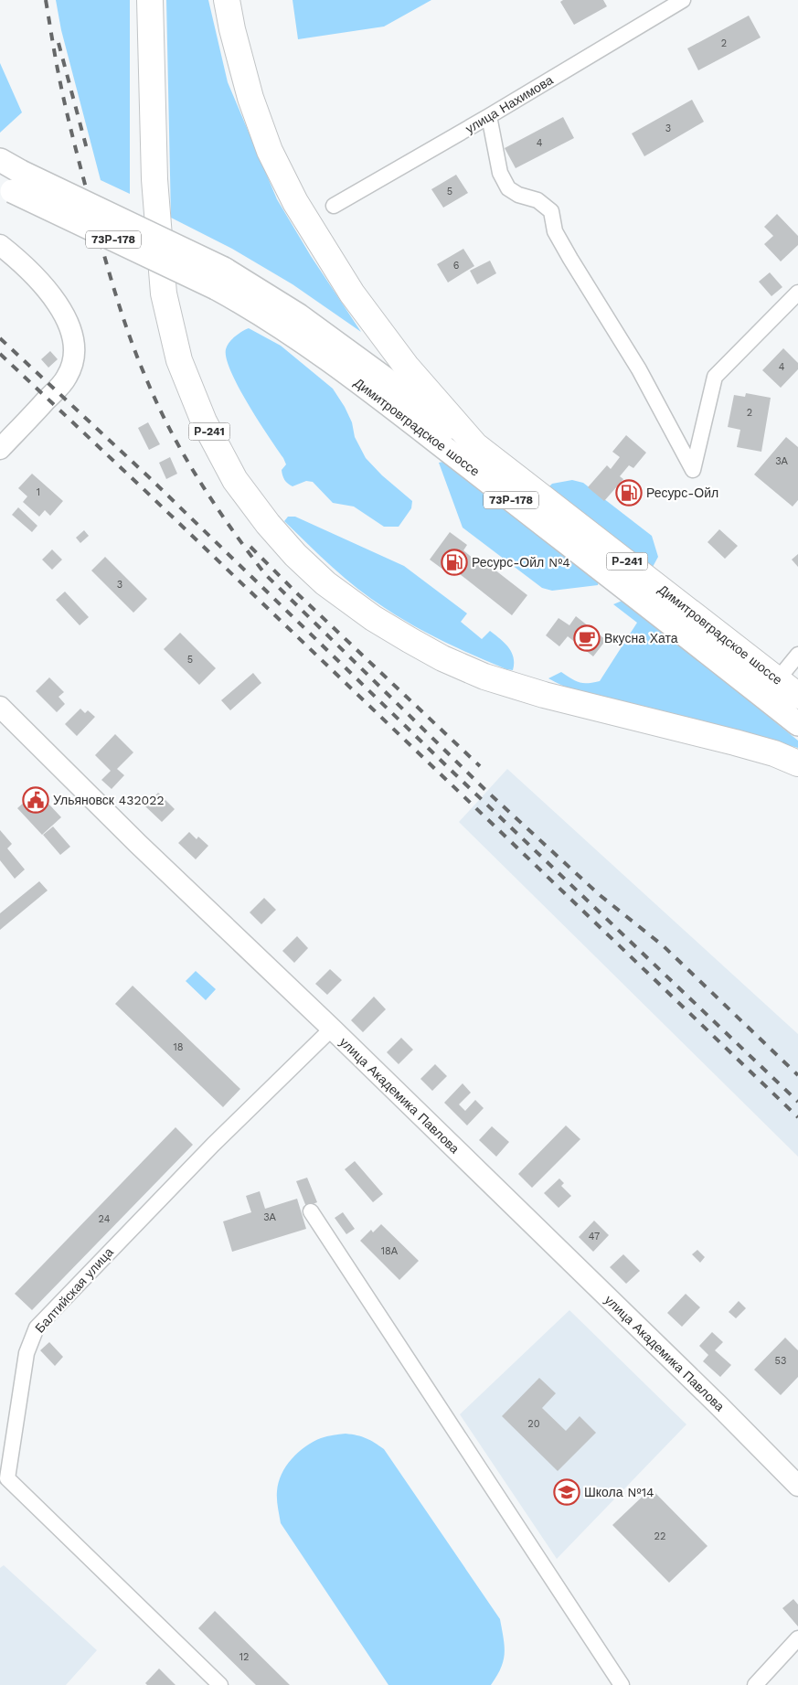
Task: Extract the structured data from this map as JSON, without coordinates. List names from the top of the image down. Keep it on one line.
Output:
{"streets":{"highway":["Димитровградское шоссе","Р-241"],"main road":["73Р-178"],"street":["улица Нахимова","улица Академика Павлова","Балтийская улица"]},"crossings":[["Димитровградское шоссе","Р-241"],["улица Академика Павлова","Балтийская улица"]],"places":{"fuel station":["Ресурс-Ойл","Ресурс-Ойл №4"],"cafe":["Вкусна Хата"],"public building":["Ульяновск 432022"],"school or university":["Школа №14"]},"house_numbers":["2","3","4","5","6","4","2","3А","1","3","5","18","3А","24","47","18А","53","20","22","12"]}
